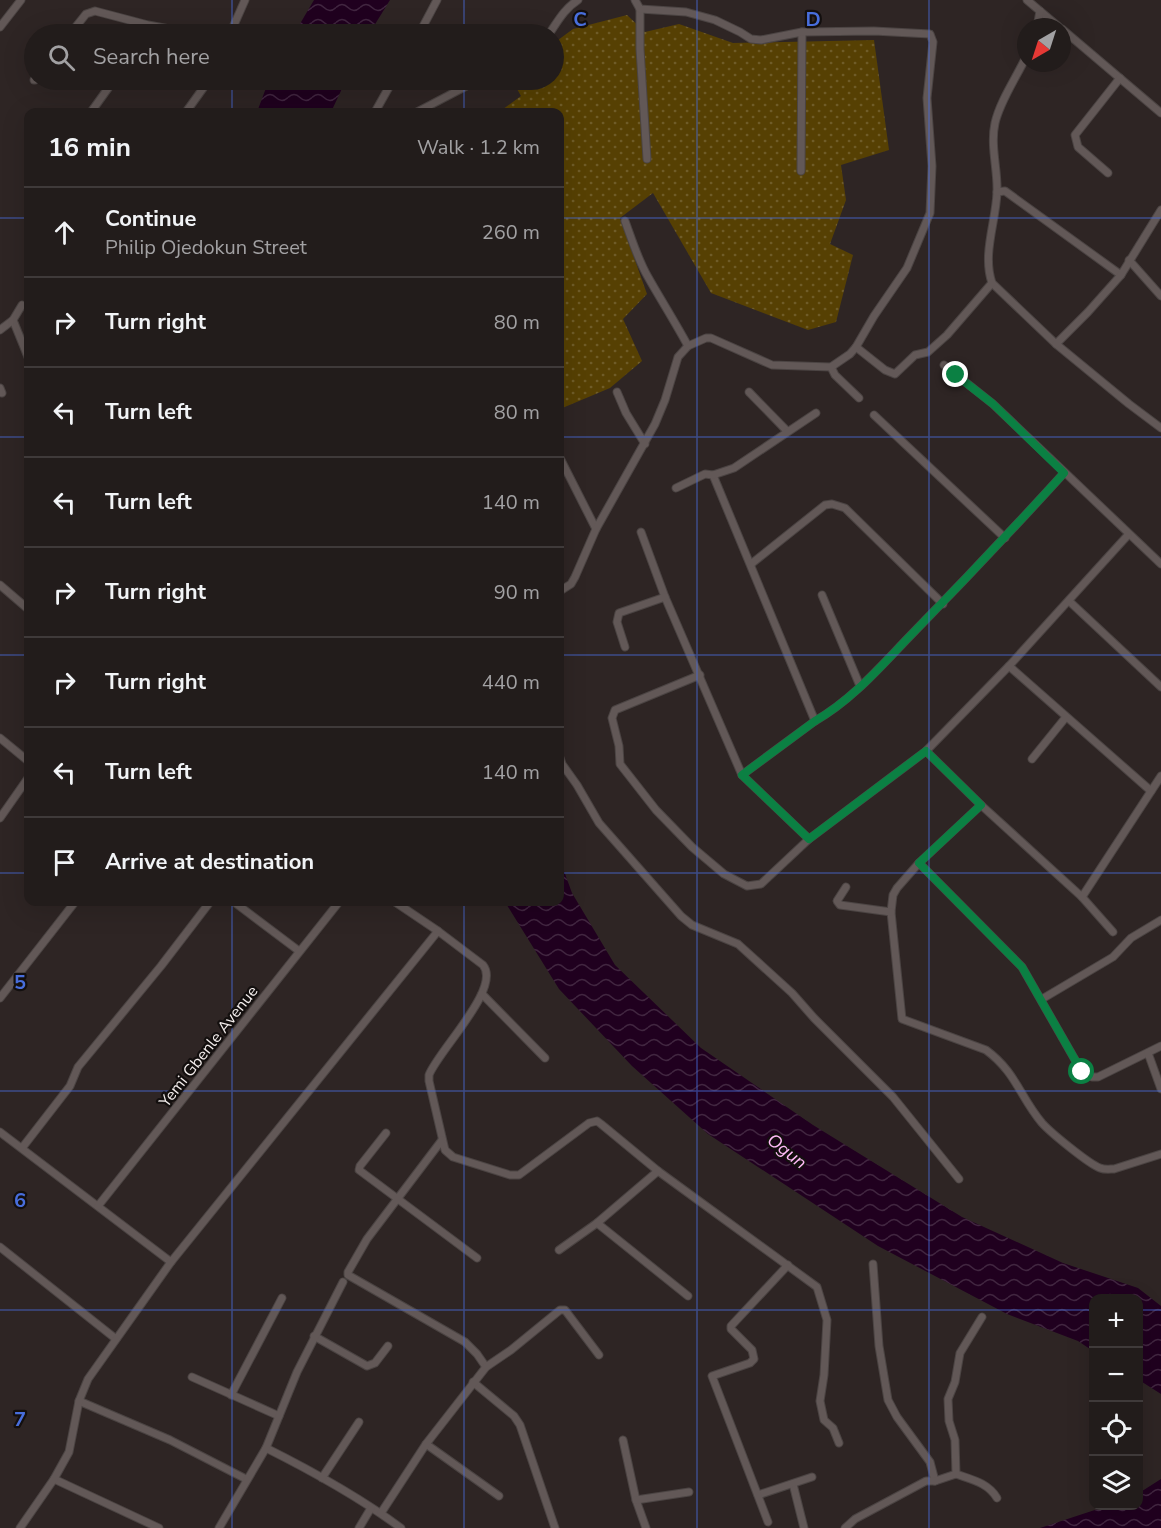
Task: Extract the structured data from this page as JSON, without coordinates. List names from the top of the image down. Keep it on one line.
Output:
{"streets":{"street":["Yemi Gbenle Avenue"]},"water":["Ogun"],"north":"bottom left","page":{"search":"Search here","heading":["16 min","Walk · 1.2 km"],"list":[["Continue","Philip Ojedokun Street","260 m"],["Turn right","80 m"],["Turn left","80 m"],["Turn left","140 m"],["Turn right","90 m"],["Turn right","440 m"],["Turn left","140 m"],"Arrive at destination"],"map_buttons":["+","−"]},"grid":{"columns":["C","D"],"rows":["5","6","7"]}}
